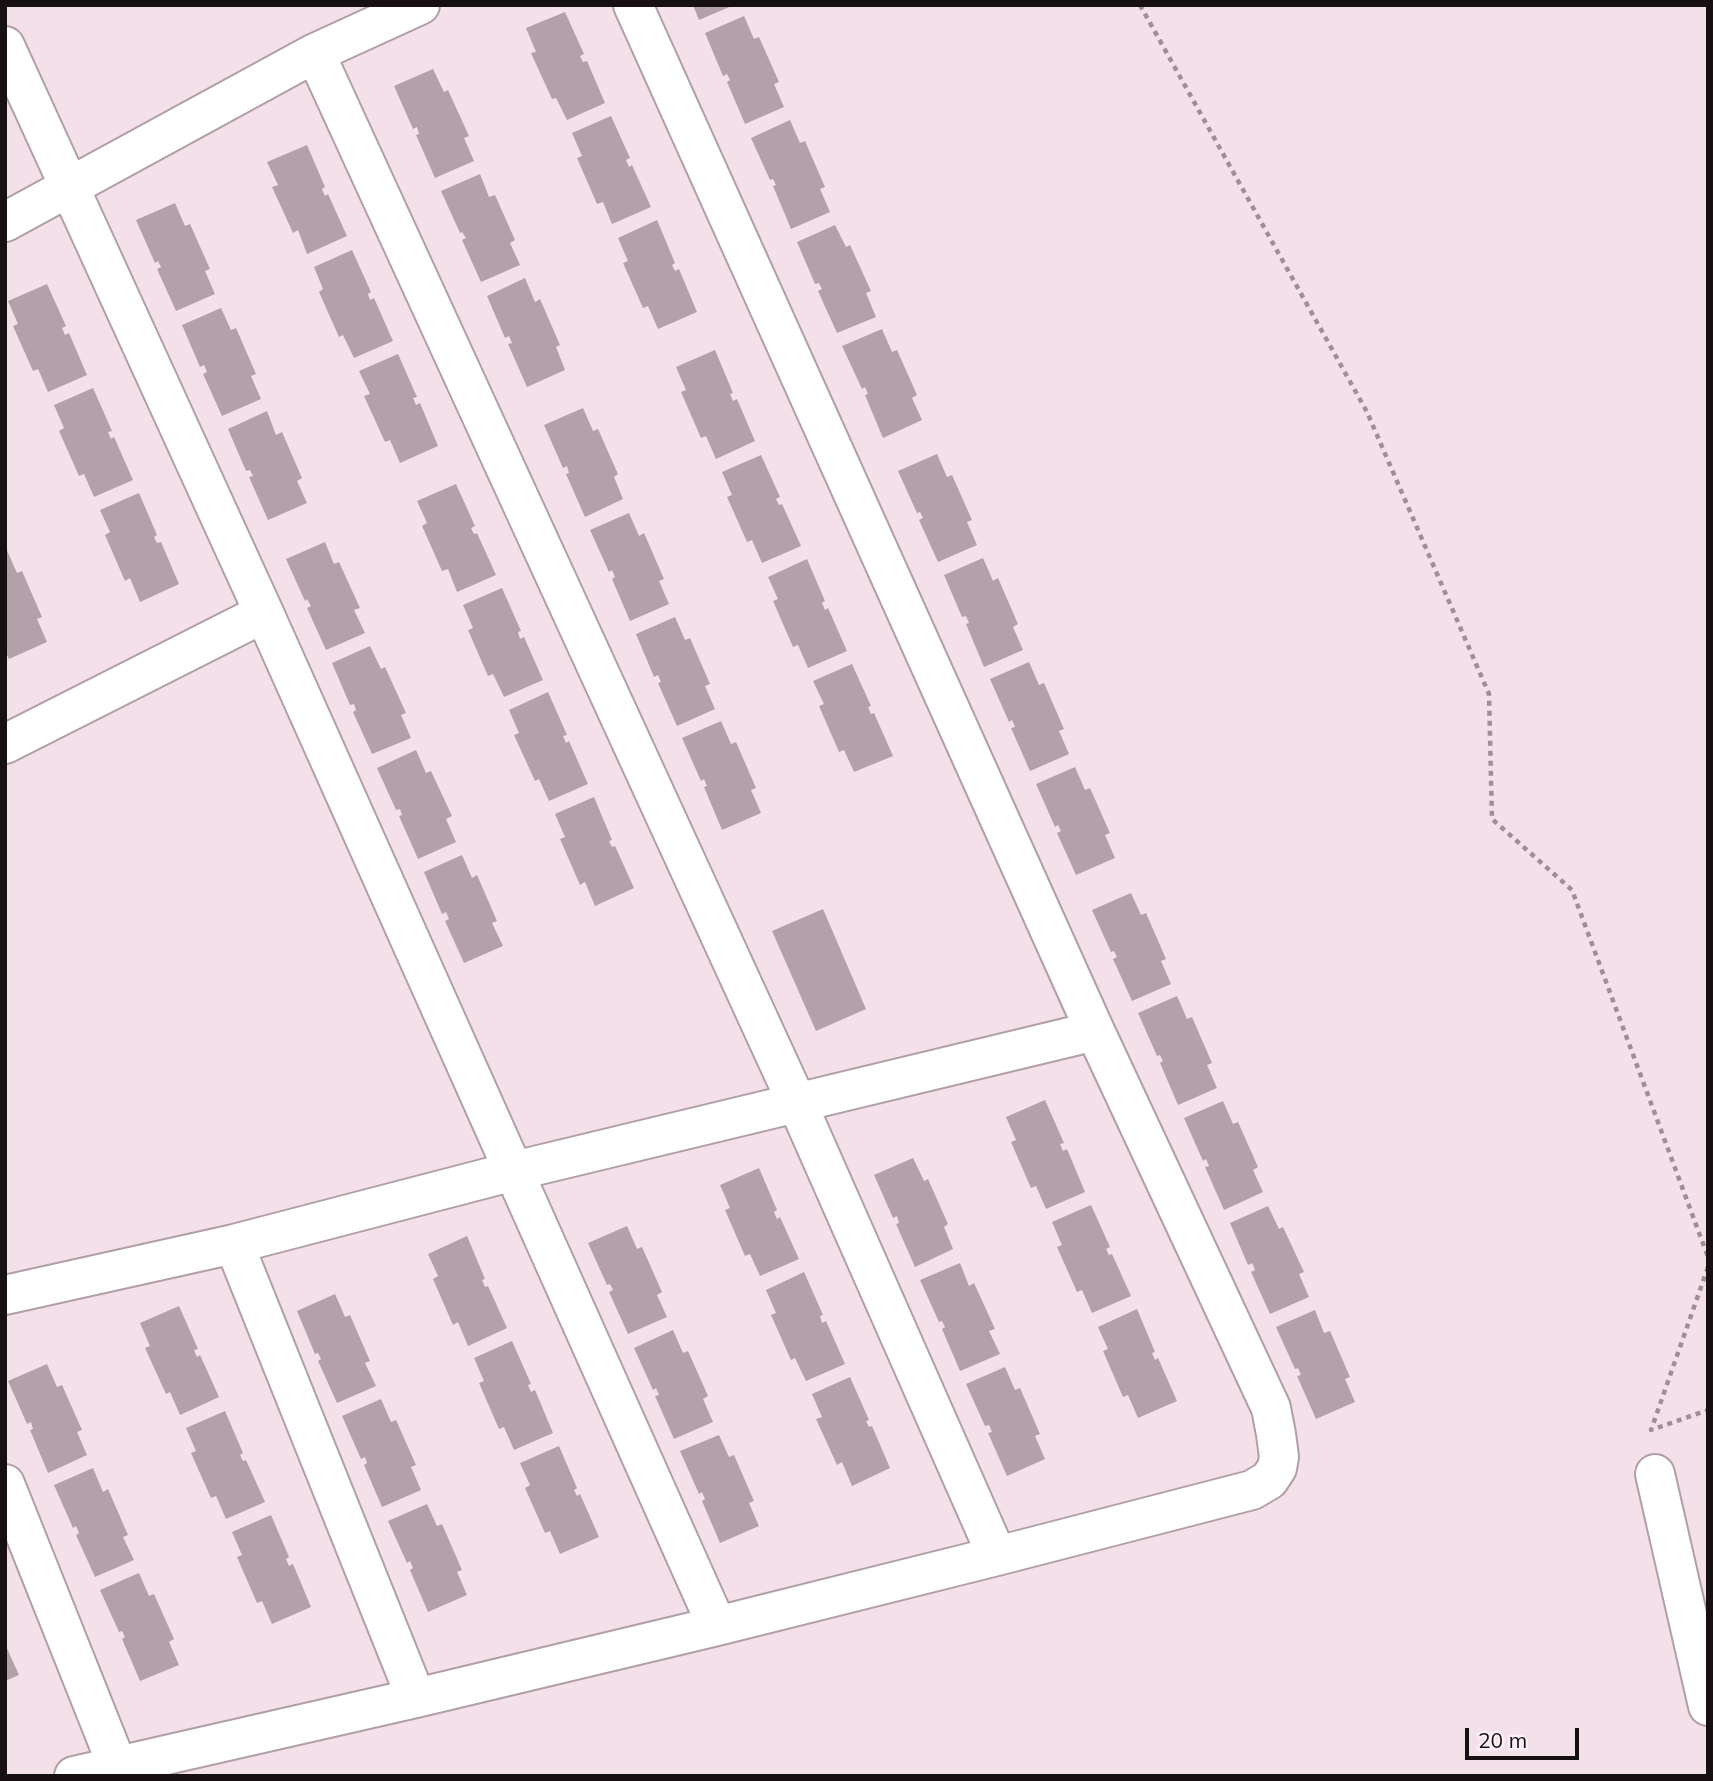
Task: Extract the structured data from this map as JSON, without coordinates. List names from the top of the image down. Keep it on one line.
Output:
{"scale_bar":"20 m"}
